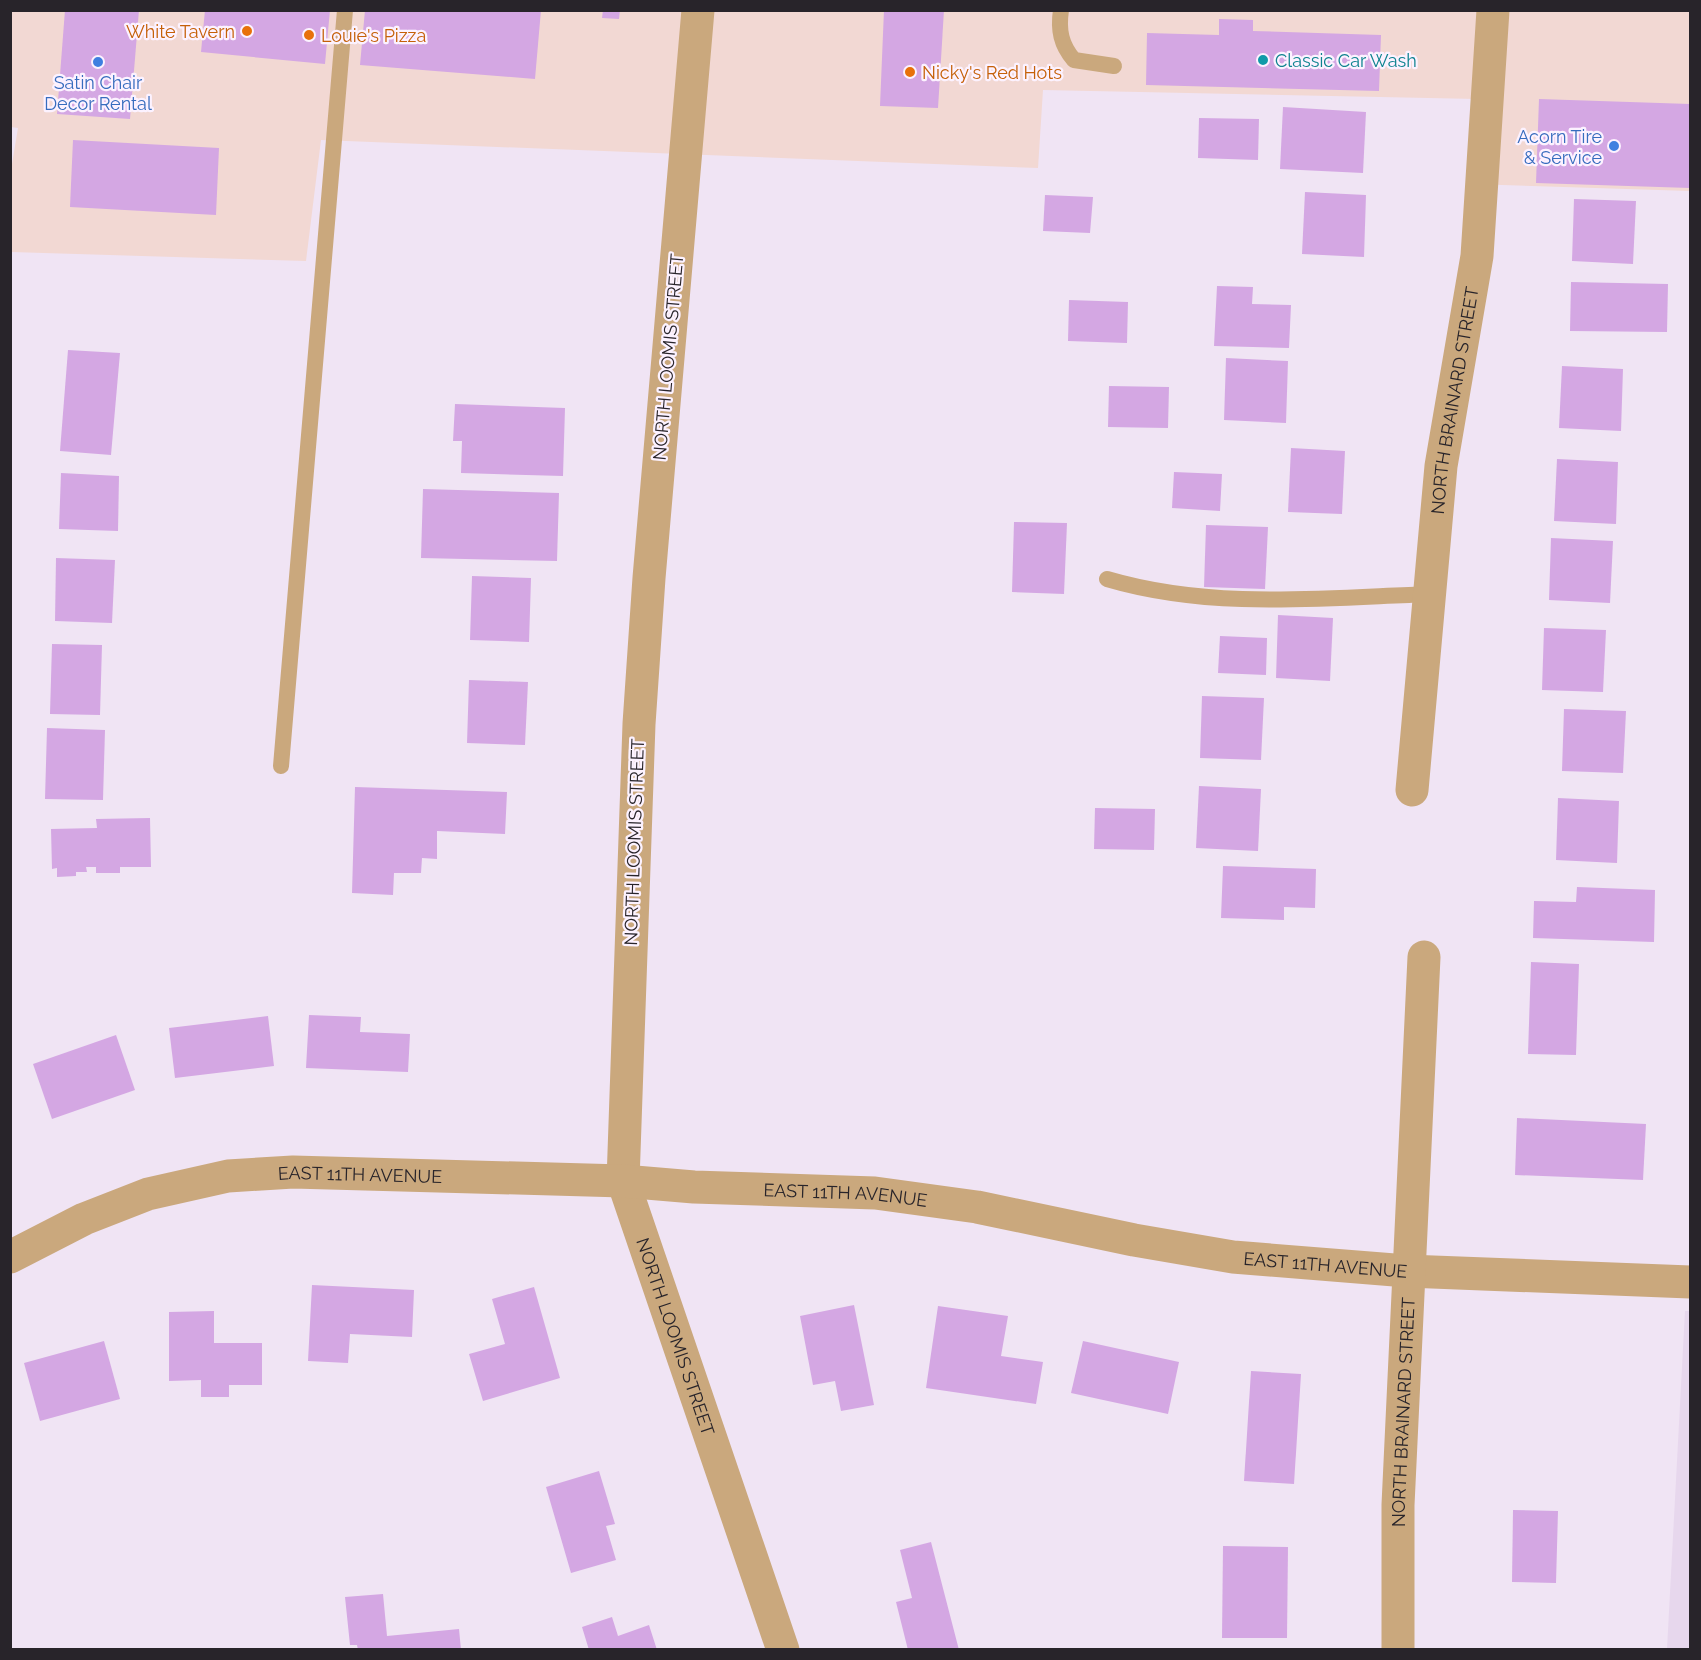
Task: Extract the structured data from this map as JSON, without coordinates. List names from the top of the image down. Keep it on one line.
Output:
{"streets":{"street":["NORTH LOOMIS STREET","NORTH BRAINARD STREET","EAST 11TH AVENUE"]},"crossings":[["NORTH LOOMIS STREET","EAST 11TH AVENUE"],["NORTH BRAINARD STREET","EAST 11TH AVENUE"]],"places":["White Tavern","Louie's Pizza","Classic Car Wash","Satin Chair Decor Rental","Nicky's Red Hots","Acorn Tire & Service"]}
